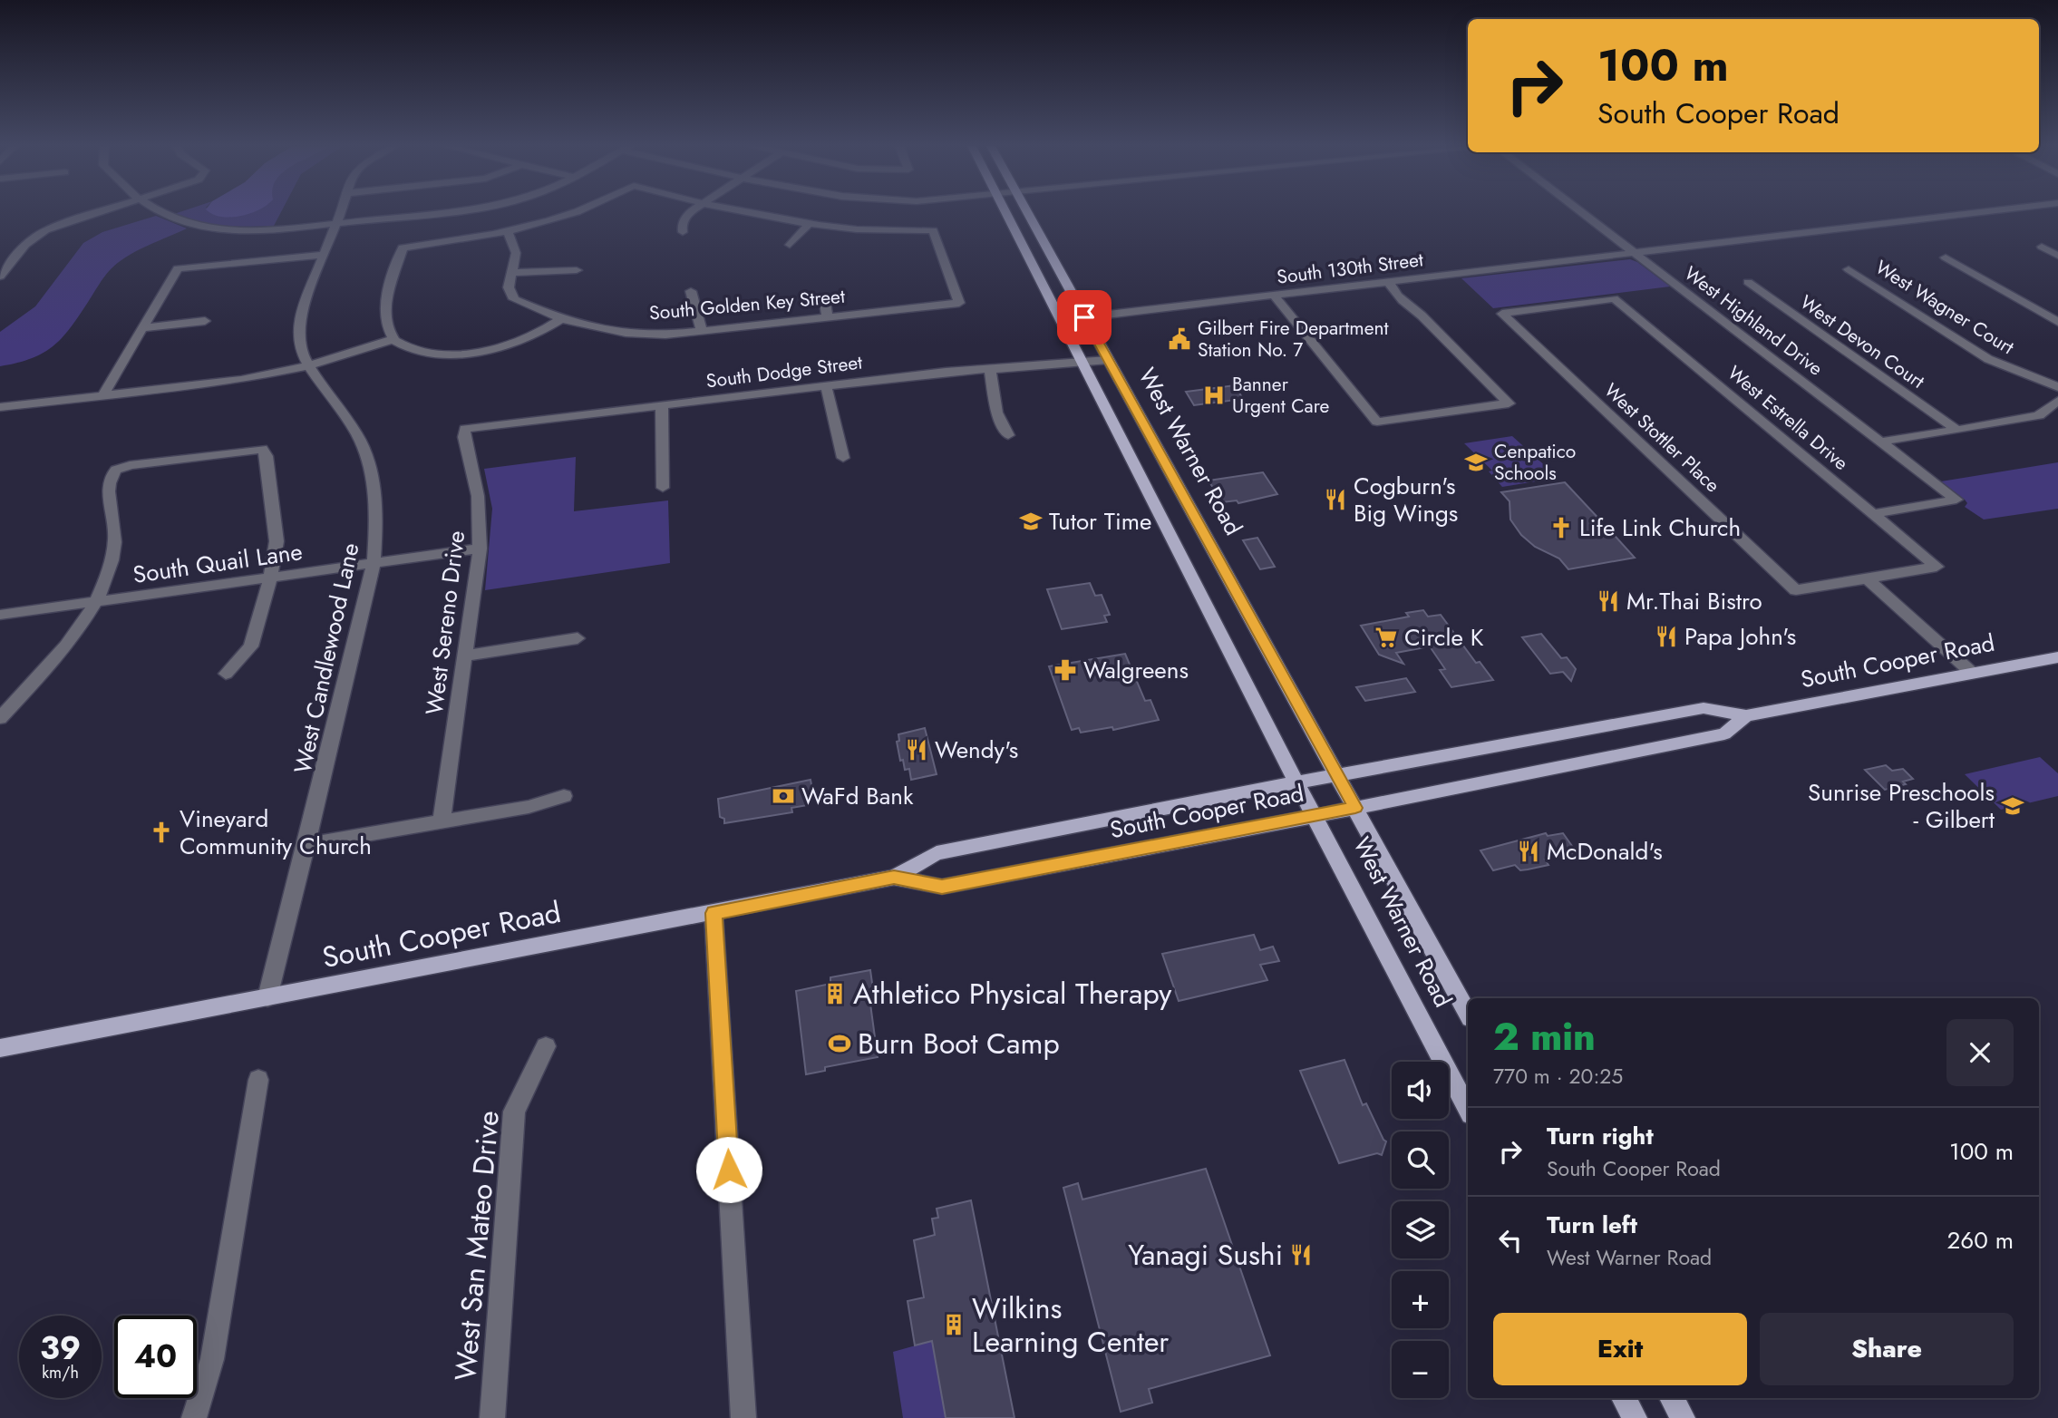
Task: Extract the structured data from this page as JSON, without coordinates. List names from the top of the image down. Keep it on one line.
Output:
{"streets":{"main road":["West Warner Road","South Cooper Road"],"street":["South 130th Street","South Golden Key Street","West Wagner Court","West Highland Drive","West Devon Court","South Dodge Street","West Estrella Drive","West Stottler Place","South Quail Lane","West Sereno Drive","West Candlewood Lane","West San Mateo Drive"]},"crossings":[["South 130th Street","West Highland Drive"],["South 130th Street","West Warner Road"],["West Highland Drive","West Estrella Drive"],["South Dodge Street","West Warner Road"],["South Dodge Street","West Sereno Drive"],["West Estrella Drive","West Stottler Place"],["West Warner Road","South Cooper Road"],["South Quail Lane","West Sereno Drive"],["South Quail Lane","West Candlewood Lane"],["West Candlewood Lane","South Cooper Road"]],"places":{"public building":["Gilbert Fire Department Station No. 7"],"hospital":["Banner Urgent Care"],"school or university":["Cenpatico Schools","Tutor Time","Sunrise Preschools - Gilbert"],"restaurant":["Cogburn's Big Wings","Mr.Thai Bistro","Papa John's","Wendy's","McDonald's","Yanagi Sushi"],"church":["Life Link Church","Vineyard Community Church"],"supermarket":["Circle K"],"pharmacy":["Walgreens"],"bank":["WaFd Bank"],"building":["Athletico Physical Therapy","Wilkins Learning Center"],"sports":["Burn Boot Camp"]},"page":{"turn":["100 m","South Cooper Road"],"heading":["2 min","770 m · 20:25"],"map_buttons":["+","−"],"list":[{"name":"Turn right","note":"South Cooper Road","value":"100 m"},{"name":"Turn left","note":"West Warner Road","value":"260 m"}],"buttons":["Exit","Share"],"speed":"39 km/h","limit":"40"}}
